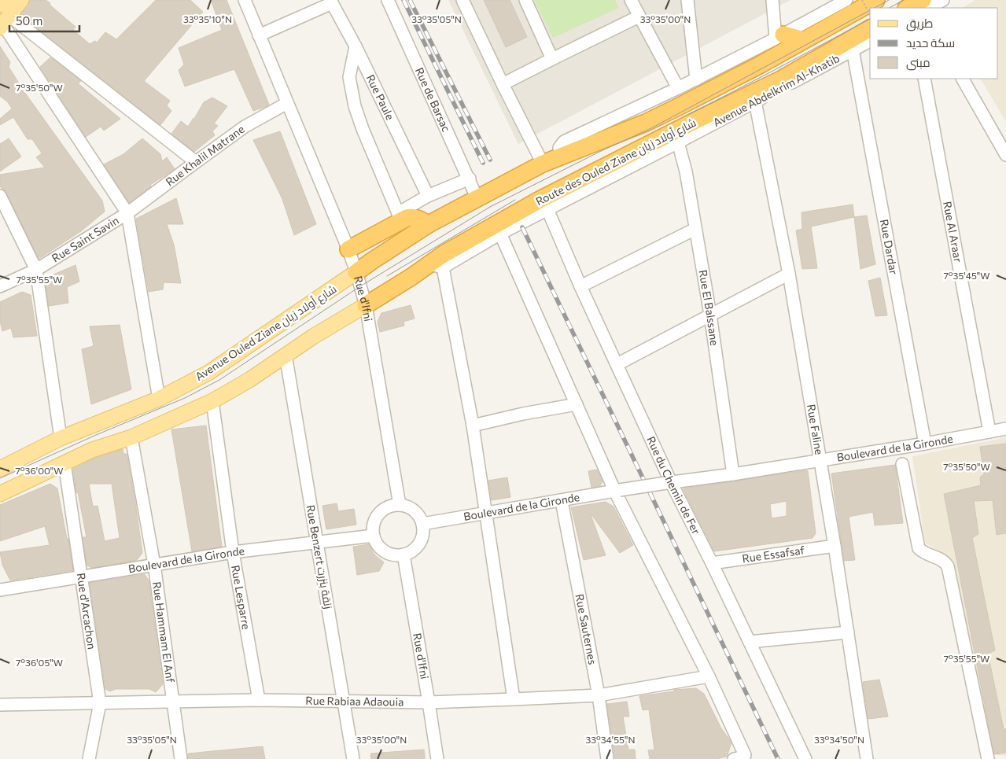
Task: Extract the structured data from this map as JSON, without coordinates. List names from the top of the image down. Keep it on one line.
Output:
{"streets":{"highway":["Route des Ouled Ziane شارع أولاد زيان","Avenue Ouled Ziane شارع أولاد زيان"],"street":["Avenue Abdelkrim Al-Khatib","Rue Paule","Rue de Barsac","Rue Khalil Matrane","Rue Al Araar","Rue Saint Savin","Rue Dardar","Rue d'Ifni","Rue El Balssane","Rue Faline","Boulevard de la Gironde","Rue du Chemin de Fer","Rue Essafsaf","Rue Benzert زنقة بنزرت","Rue Lesparre","Rue d'Arcachon","Rue Sauternes","Rue Hammam El Anf","Rue Rabiaa Adaouia"]},"crossings":[["Avenue Abdelkrim Al-Khatib","Route des Ouled Ziane شارع أولاد زيان"],["Avenue Abdelkrim Al-Khatib","Rue Dardar"],["Avenue Abdelkrim Al-Khatib","Rue El Balssane"],["Avenue Abdelkrim Al-Khatib","Rue Faline"],["Avenue Abdelkrim Al-Khatib","Rue du Chemin de Fer"],["Rue de Barsac","Route des Ouled Ziane شارع أولاد زيان"],["Rue Khalil Matrane","Rue Saint Savin"],["Rue Khalil Matrane","Rue d'Ifni"],["Route des Ouled Ziane شارع أولاد زيان","Rue d'Ifni"],["Route des Ouled Ziane شارع أولاد زيان","Avenue Ouled Ziane شارع أولاد زيان"],["Rue Al Araar","Boulevard de la Gironde"],["Rue Dardar","Boulevard de la Gironde"],["Rue d'Ifni","Avenue Ouled Ziane شارع أولاد زيان"],["Rue d'Ifni","Boulevard de la Gironde"],["Rue d'Ifni","Rue Rabiaa Adaouia"],["Rue El Balssane","Boulevard de la Gironde"],["Rue Faline","Boulevard de la Gironde"],["Rue Faline","Rue Essafsaf"],["Boulevard de la Gironde","Rue du Chemin de Fer"],["Boulevard de la Gironde","Rue Benzert زنقة بنزرت"],["Boulevard de la Gironde","Rue Lesparre"],["Boulevard de la Gironde","Rue d'Arcachon"],["Boulevard de la Gironde","Rue Sauternes"],["Boulevard de la Gironde","Rue Hammam El Anf"],["Rue du Chemin de Fer","Rue Essafsaf"],["Rue Benzert زنقة بنزرت","Rue Rabiaa Adaouia"],["Rue Lesparre","Rue Rabiaa Adaouia"],["Rue d'Arcachon","Rue Rabiaa Adaouia"],["Rue Sauternes","Rue Rabiaa Adaouia"],["Rue Hammam El Anf","Rue Rabiaa Adaouia"]],"legend":["طريق","سكة حديد","مبنى"],"scale_bar":"50 m","coordinates":["33°35'05\"N","33°35'10\"N","33°35'00\"N","7°35'50\"W","7°35'45\"W","7°35'55\"W","7°36'00\"W","7°36'05\"W","33°34'55\"N","33°34'50\"N"]}
